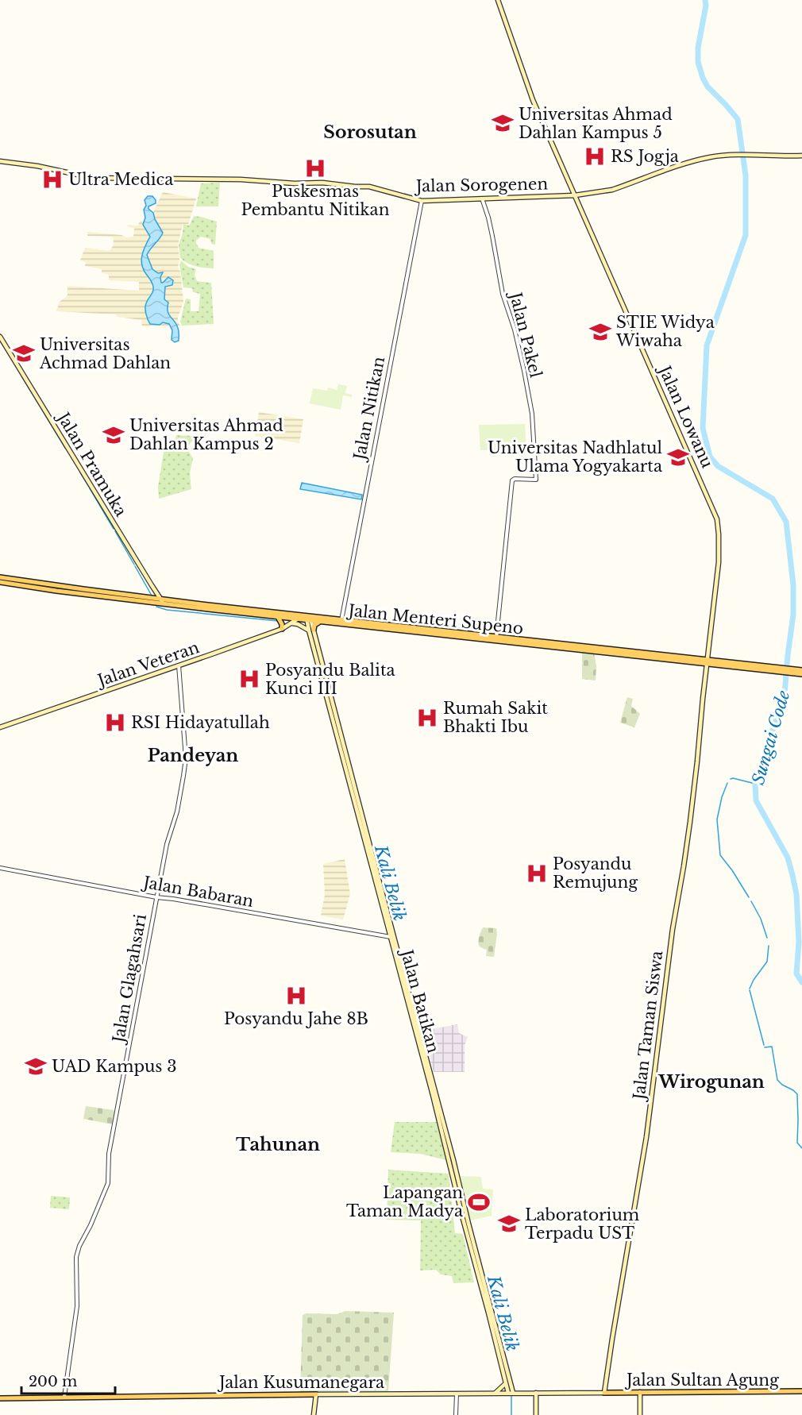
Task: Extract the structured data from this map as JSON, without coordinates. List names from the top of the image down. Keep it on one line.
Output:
{"streets":{"main road":["Jalan Sorogenen","Jalan Lowanu","Jalan Pramuka","Jalan Menteri Supeno","Jalan Veteran","Jalan Batikan","Jalan Taman Siswa","Jalan Sultan Agung","Jalan Kusumanegara"],"street":["Jalan Pakel","Jalan Nitikan","Jalan Babaran","Jalan Glagahsari"]},"crossings":[["Jalan Sorogenen","Jalan Pakel"],["Jalan Sorogenen","Jalan Nitikan"],["Jalan Sorogenen","Jalan Lowanu"],["Jalan Pakel","Jalan Menteri Supeno"],["Jalan Nitikan","Jalan Menteri Supeno"],["Jalan Lowanu","Jalan Menteri Supeno"],["Jalan Lowanu","Jalan Taman Siswa"],["Jalan Pramuka","Jalan Menteri Supeno"],["Jalan Menteri Supeno","Jalan Veteran"],["Jalan Menteri Supeno","Jalan Batikan"],["Jalan Menteri Supeno","Jalan Taman Siswa"],["Jalan Veteran","Jalan Glagahsari"],["Jalan Babaran","Jalan Glagahsari"],["Jalan Babaran","Jalan Batikan"],["Jalan Glagahsari","Jalan Kusumanegara"],["Jalan Batikan","Jalan Kusumanegara"],["Jalan Taman Siswa","Jalan Sultan Agung"],["Jalan Taman Siswa","Jalan Kusumanegara"],["Jalan Sultan Agung","Jalan Kusumanegara"]],"districts":["Sorosutan","Pandeyan","Wirogunan","Tahunan"],"water":["Sungai Code","Kali Belik"],"places":{"school or university":["Universitas Ahmad Dahlan Kampus 5","STIE Widya Wiwaha","Universitas Achmad Dahlan","Universitas Ahmad Dahlan Kampus 2","Universitas Nadhlatul Ulama Yogyakarta","UAD Kampus 3","Laboratorium Terpadu UST"],"hospital":["RS Jogja","Puskesmas Pembantu Nitikan","Ultra Medica","Posyandu Balita Kunci III","Rumah Sakit Bhakti Ibu","RSI Hidayatullah","Posyandu Remujung","Posyandu Jahe 8B"],"sports":["Lapangan Taman Madya"]},"scale_bar":"200 m"}
